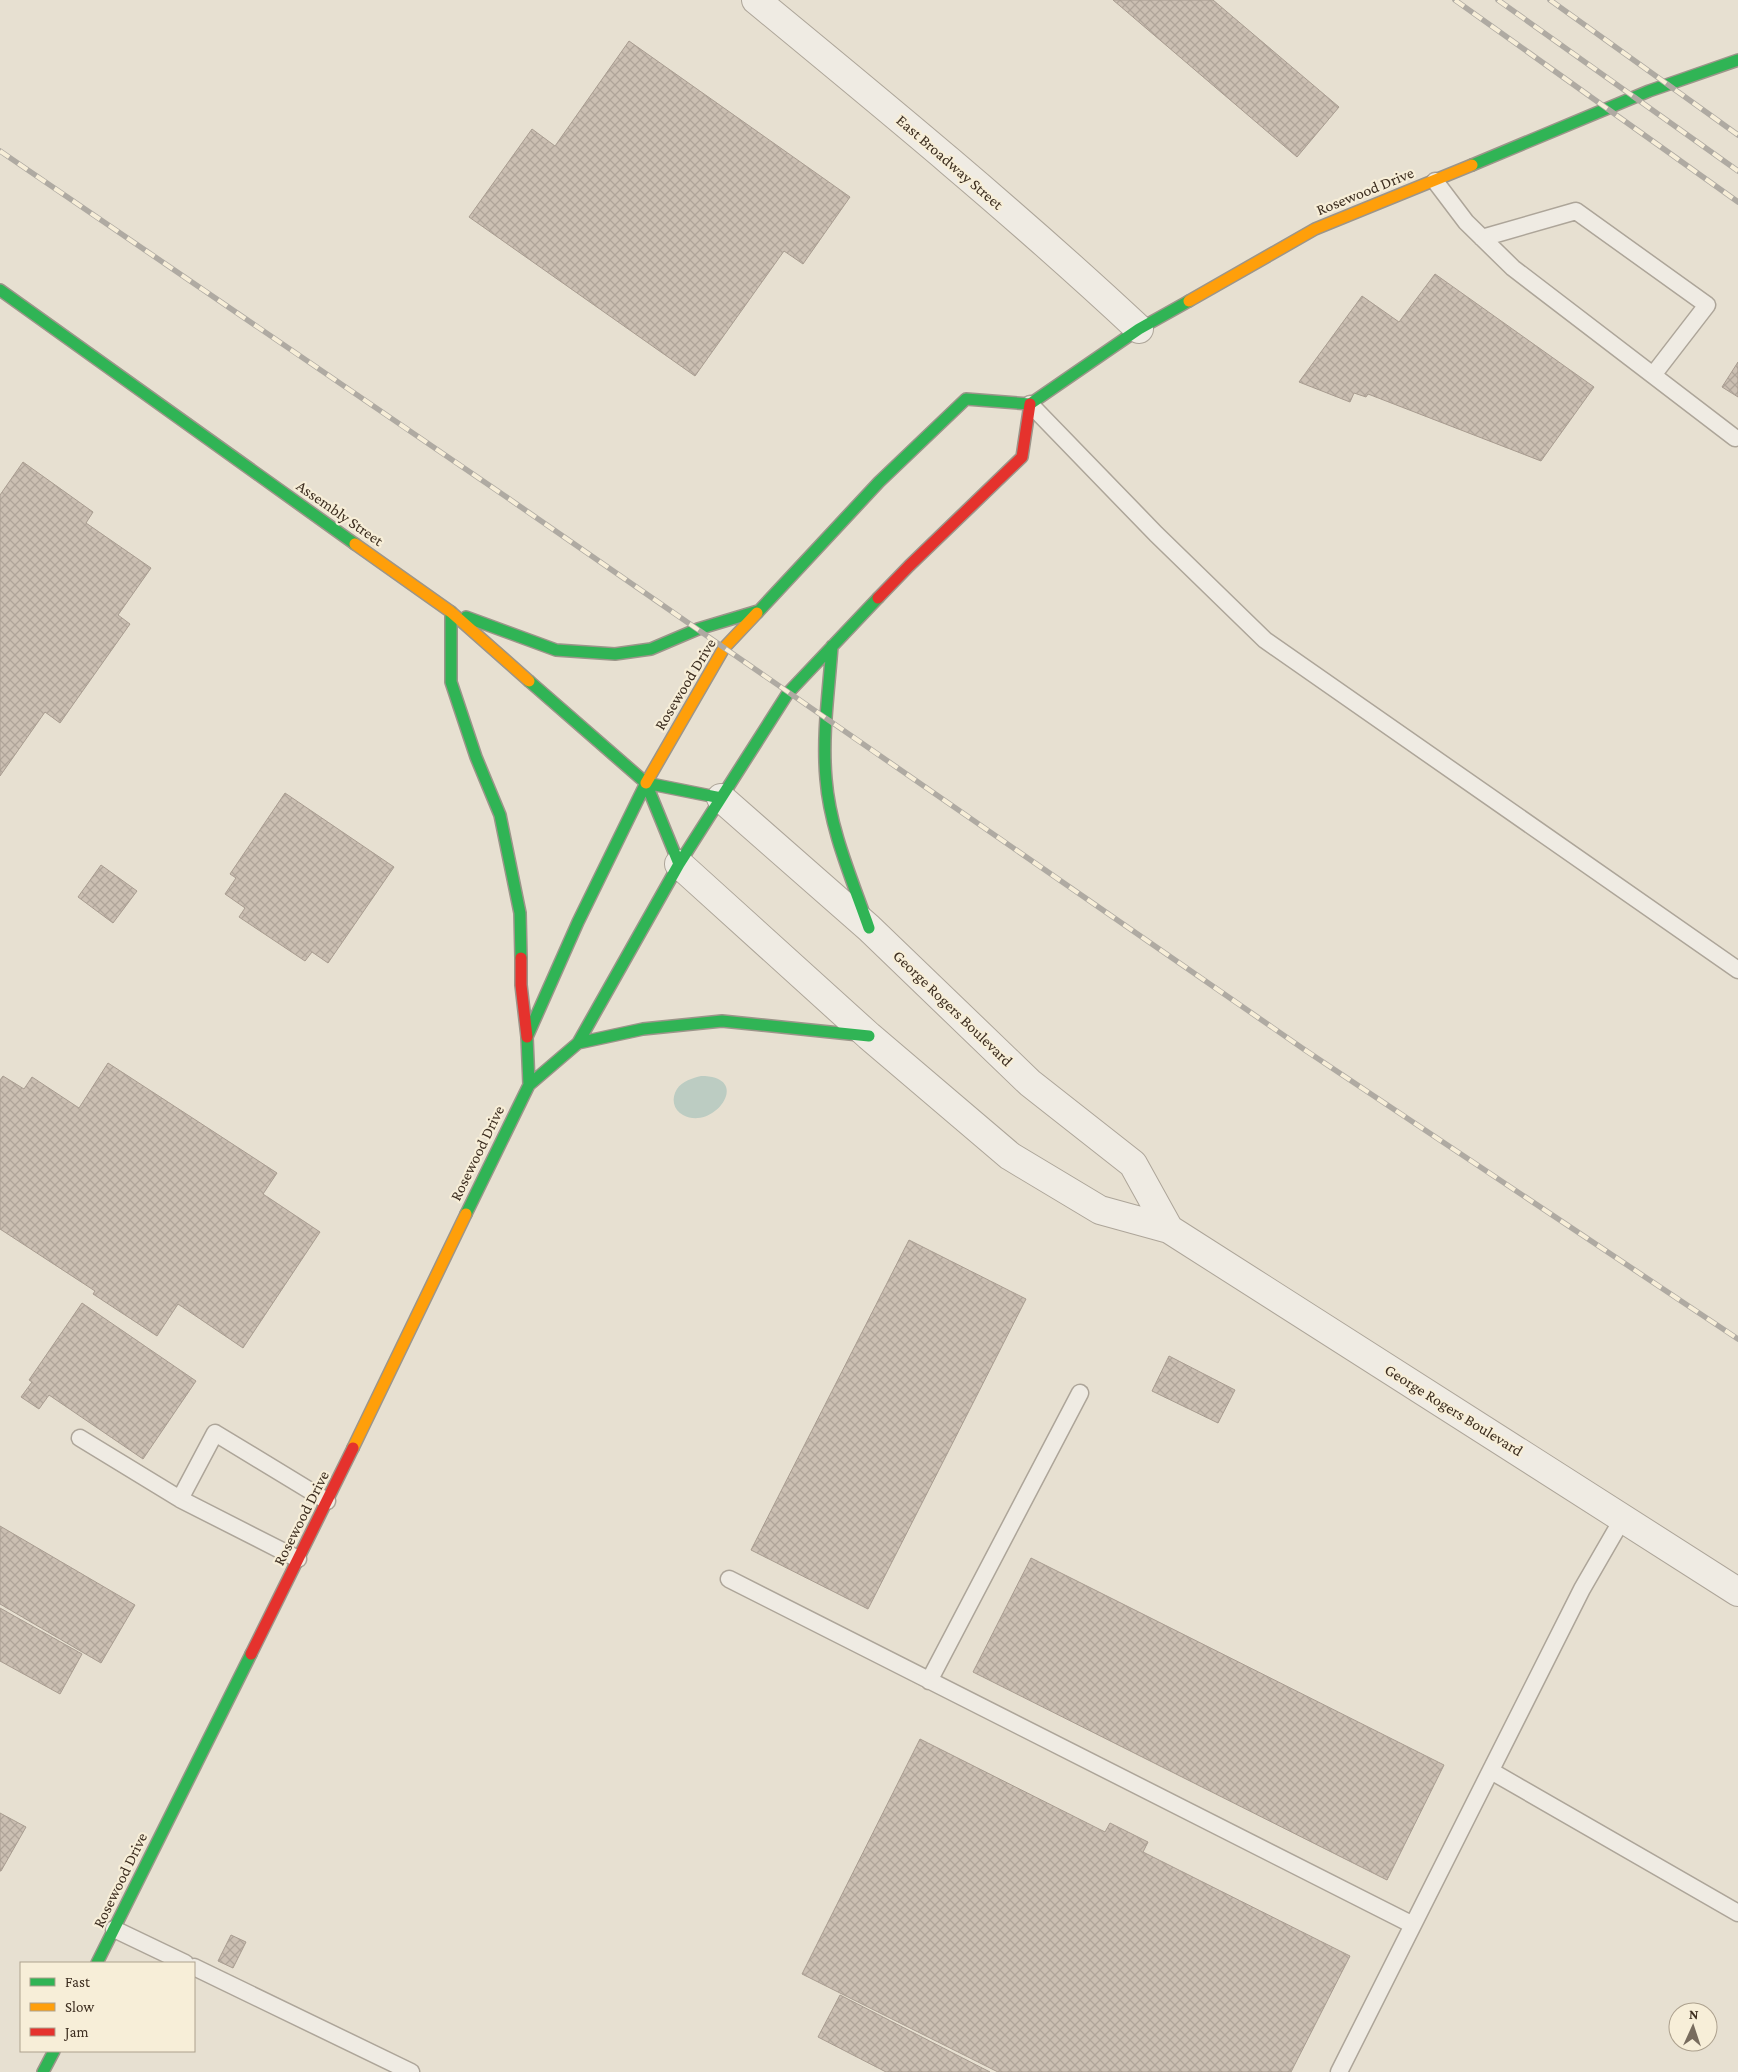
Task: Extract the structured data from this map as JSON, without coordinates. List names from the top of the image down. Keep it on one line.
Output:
{"streets":{"main road":["Rosewood Drive","Assembly Street"],"street":["East Broadway Street","George Rogers Boulevard"]},"crossings":[["East Broadway Street","Rosewood Drive"],["Rosewood Drive","Assembly Street"],["Rosewood Drive","George Rogers Boulevard"],["Assembly Street","George Rogers Boulevard"]],"legend":["Fast","Slow","Jam"],"north":"top"}
